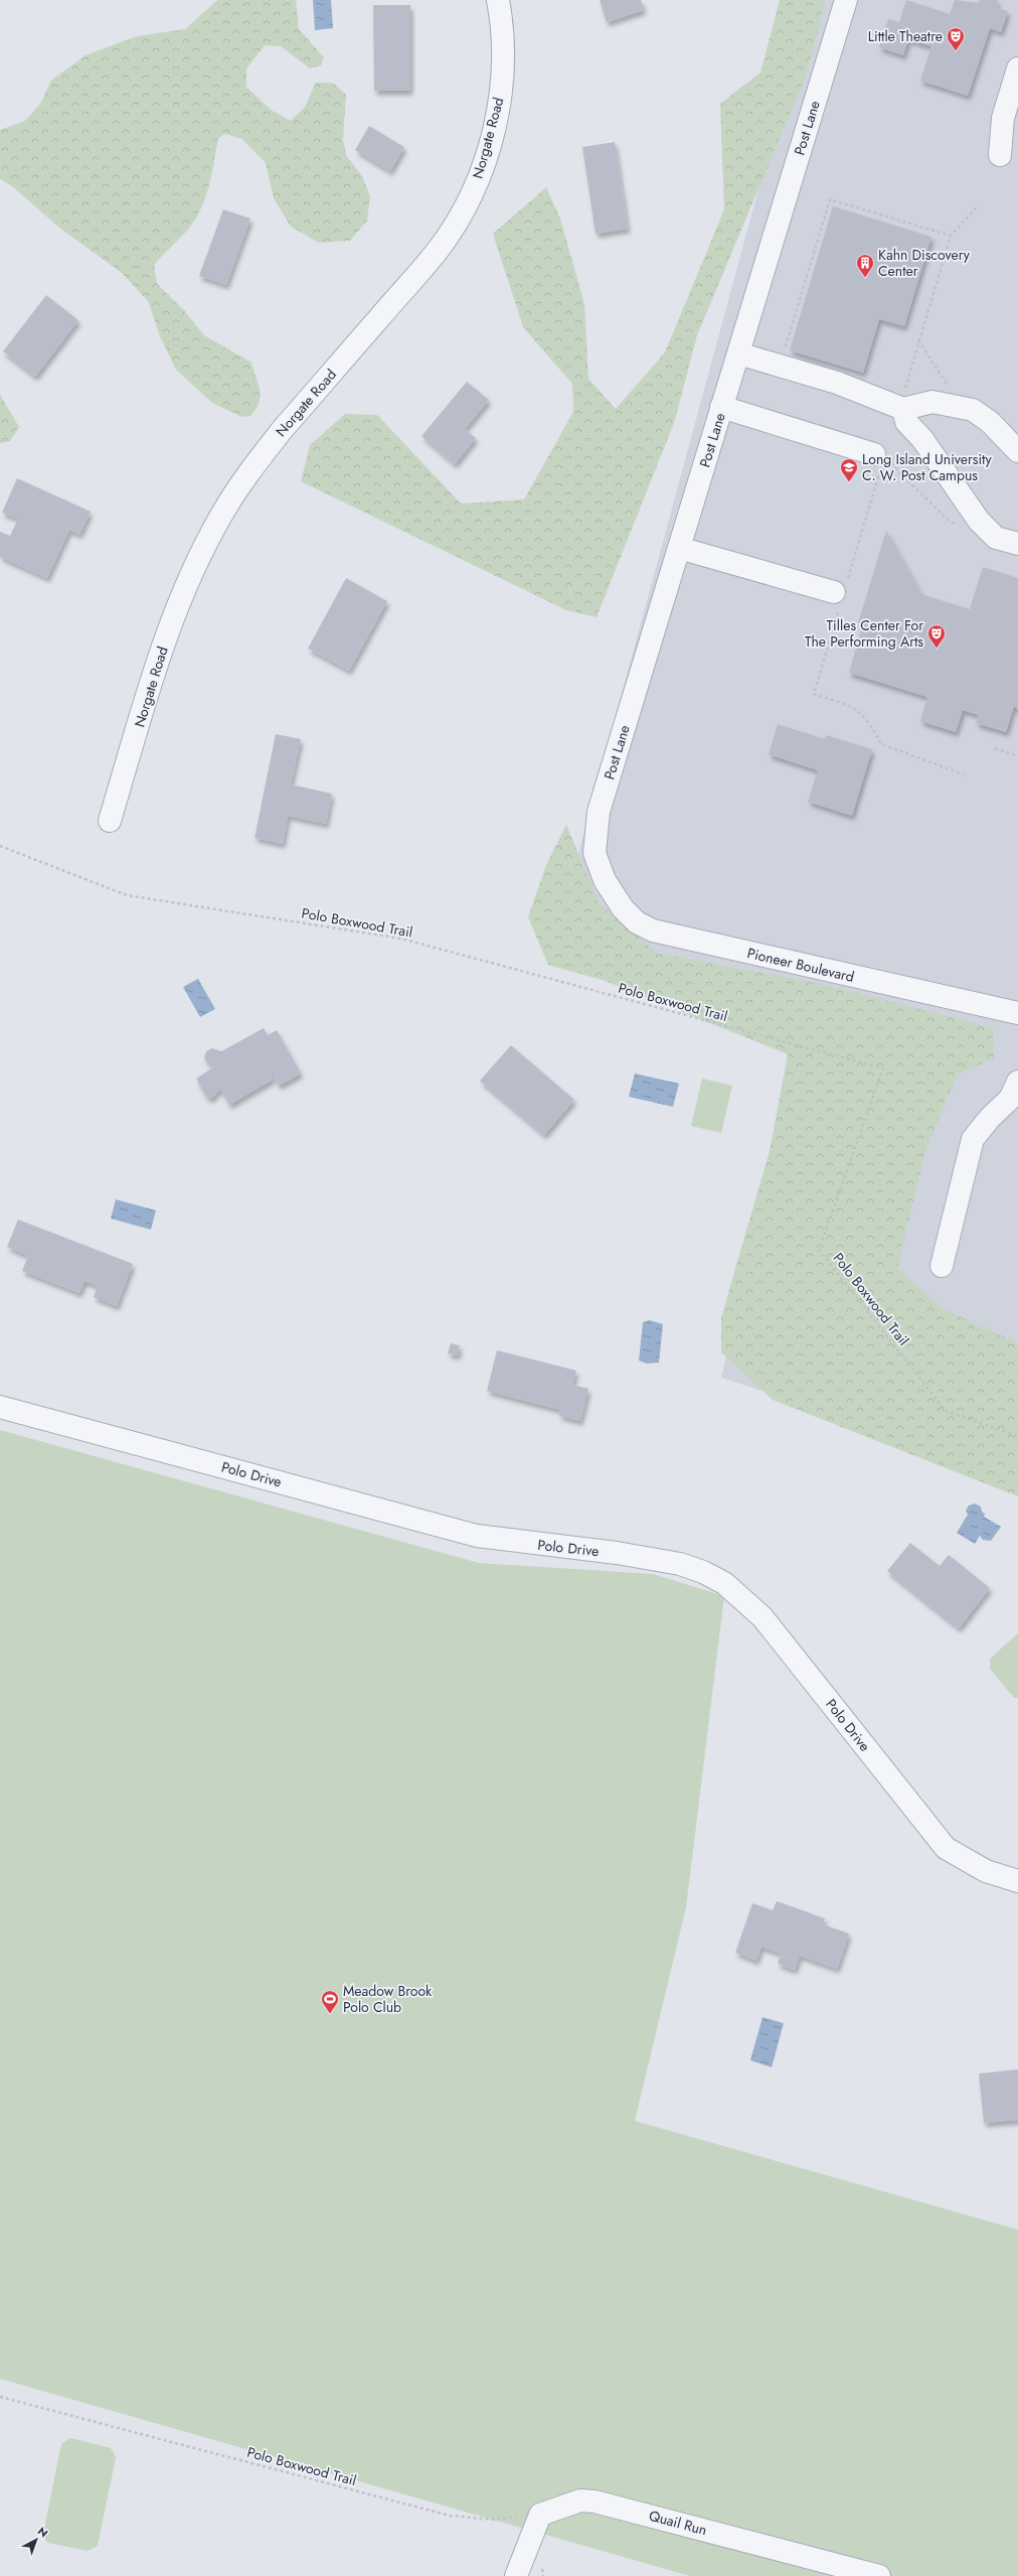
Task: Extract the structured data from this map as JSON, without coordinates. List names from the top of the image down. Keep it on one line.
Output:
{"streets":{"street":["Post Lane","Norgate Road","Pioneer Boulevard","Polo Drive","Quail Run"],"path":["Polo Boxwood Trail"]},"crossings":[["Post Lane","Pioneer Boulevard"],["Polo Boxwood Trail","Quail Run"]],"places":{"theatre":["Little Theatre","Tilles Center For The Performing Arts"],"building":["Kahn Discovery Center"],"school or university":["Long Island University C. W. Post Campus"],"sports":["Meadow Brook Polo Club"]},"north":"top right"}
